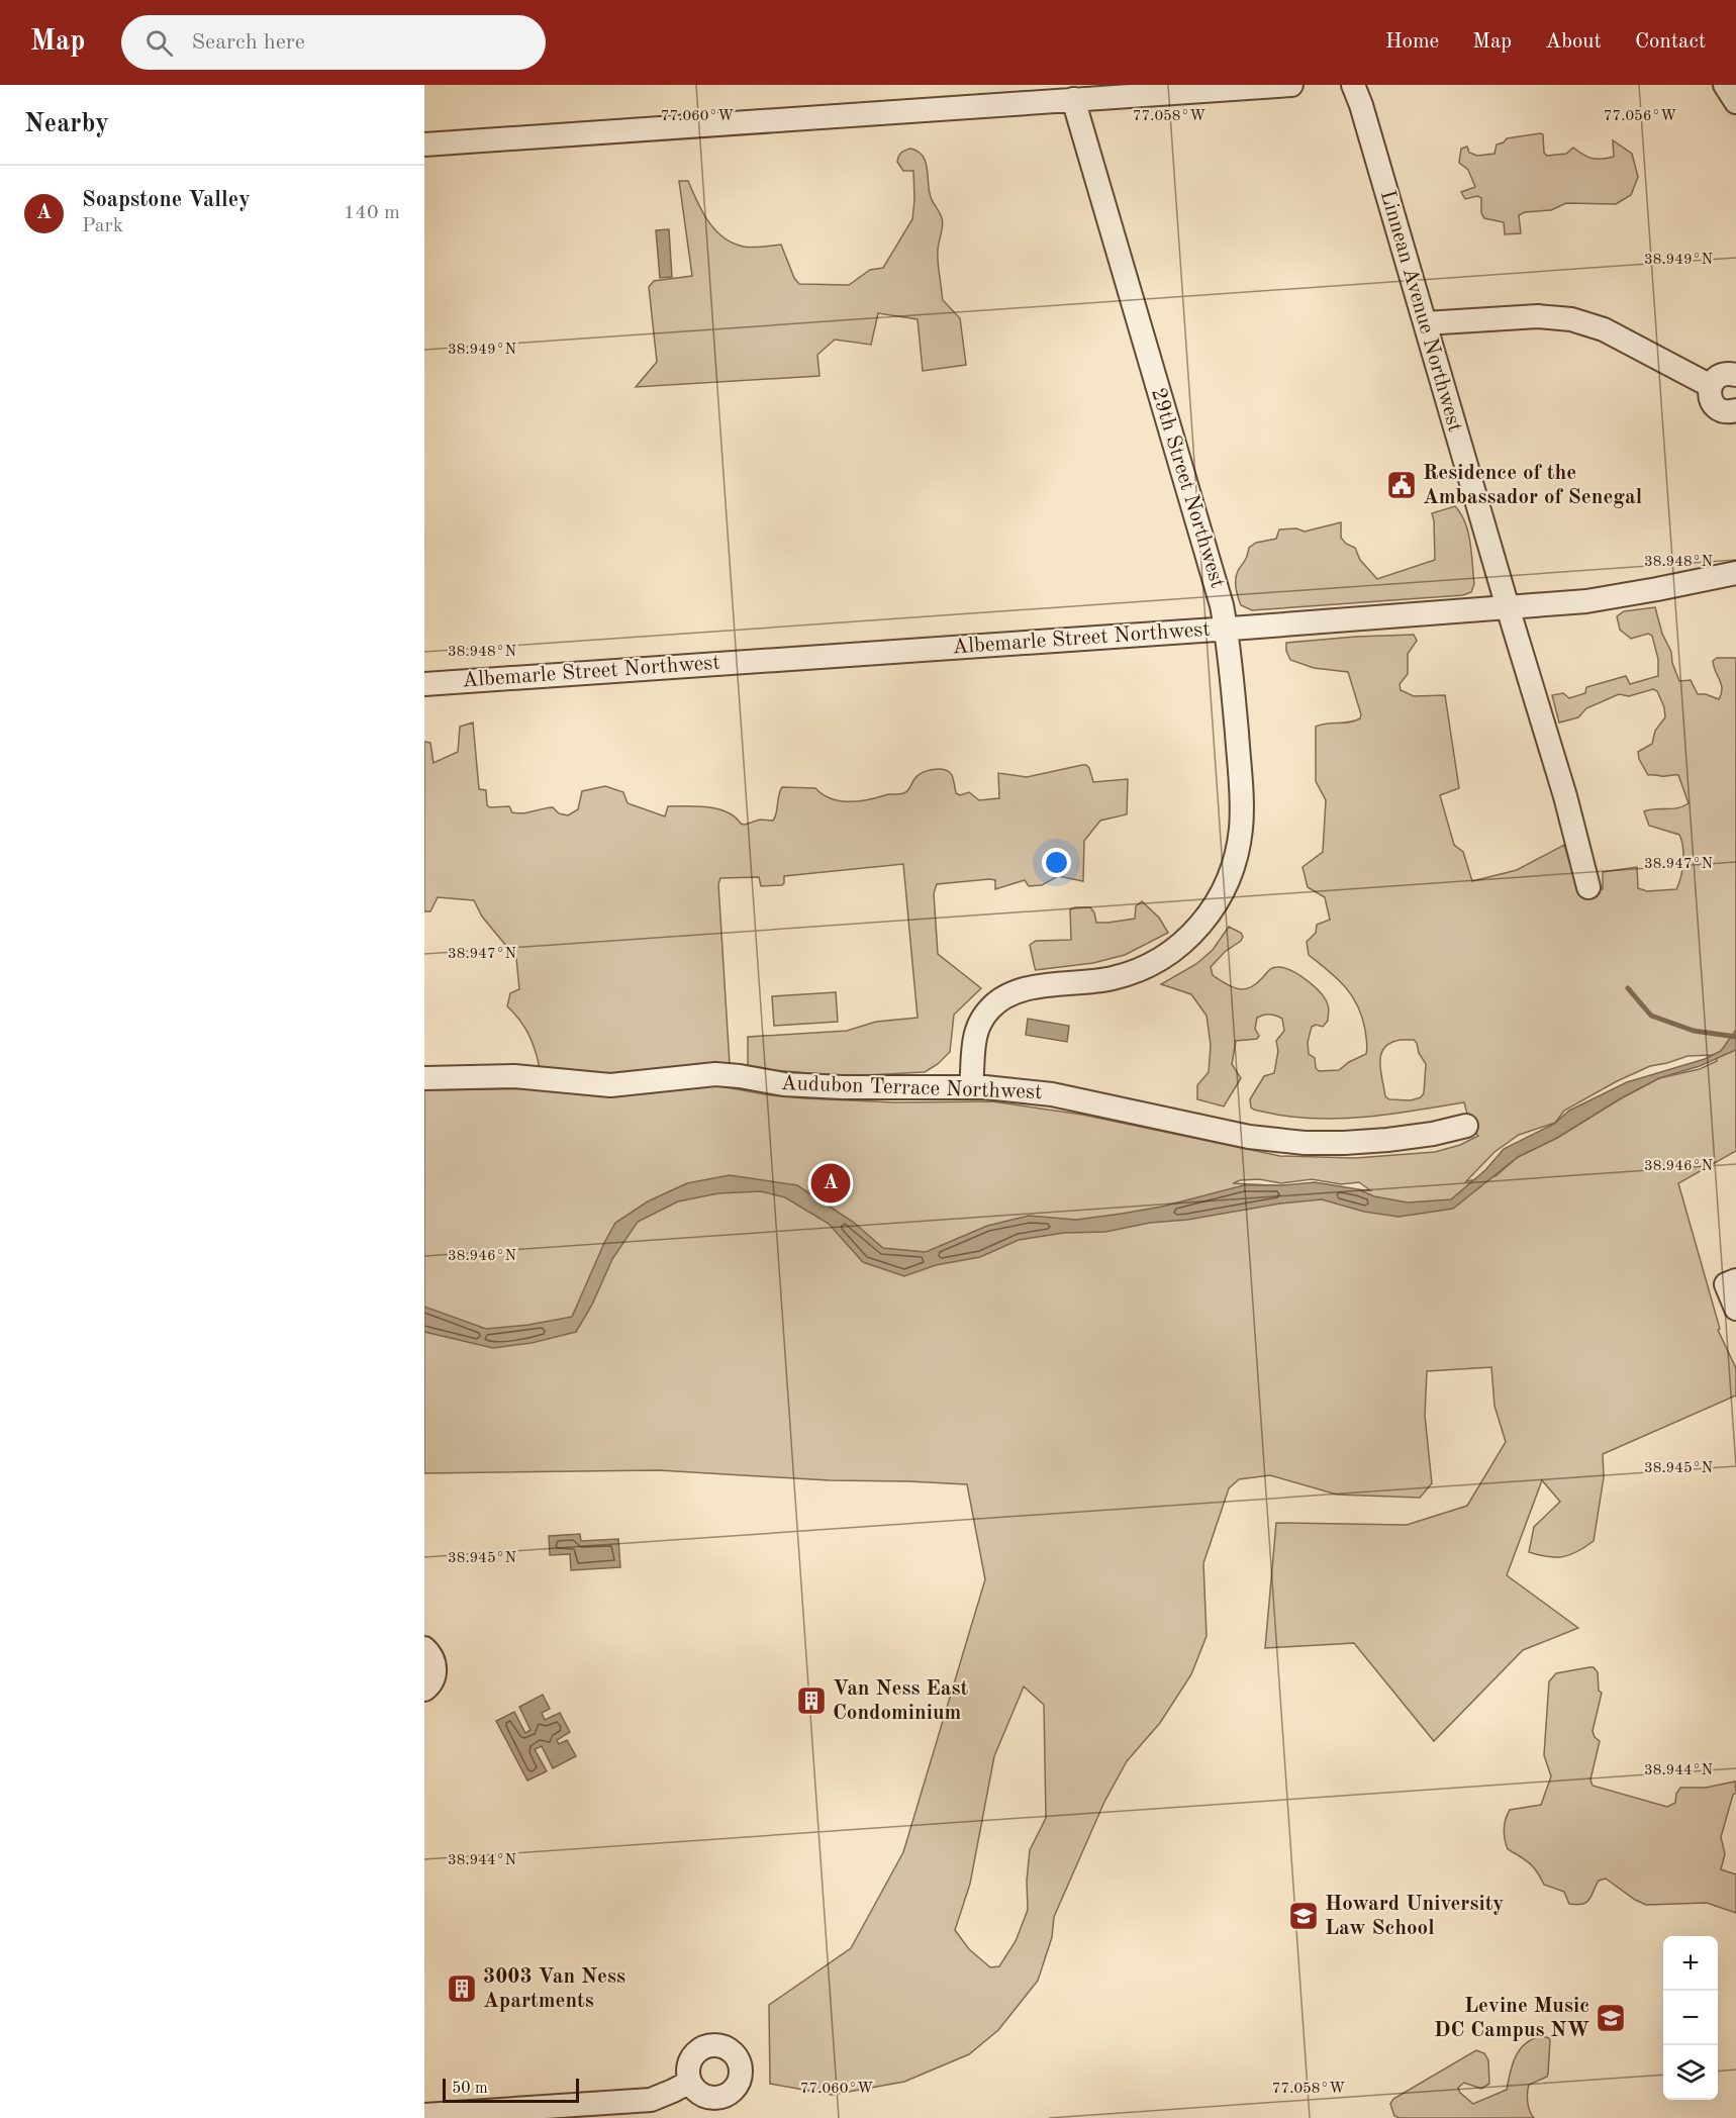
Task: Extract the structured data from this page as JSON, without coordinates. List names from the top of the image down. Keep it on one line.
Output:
{"streets":{"street":["Linnean Avenue Northwest","29th Street Northwest","Albemarle Street Northwest","Audubon Terrace Northwest"]},"crossings":[["Linnean Avenue Northwest","Albemarle Street Northwest"],["29th Street Northwest","Albemarle Street Northwest"],["29th Street Northwest","Audubon Terrace Northwest"]],"places":{"public building":["Residence of the Ambassador of Senegal"],"building":["Van Ness East Condominium","3003 Van Ness Apartments"],"school or university":["Howard University Law School","Levine Music DC Campus NW"]},"scale_bar":"50 m","page":{"header":"Map","search":"Search here","nav":["Home","Map","About","Contact"],"heading":"Nearby","list":[{"mark":"A","name":"Soapstone Valley","note":"Park","value":"140 m"}],"pins":"A","map_buttons":["+","−"],"scale":"50 m"},"coordinates":["77.060°W","77.058°W","77.056°W","38.949°N","38.948°N","38.947°N","38.946°N","38.945°N","38.944°N"]}
